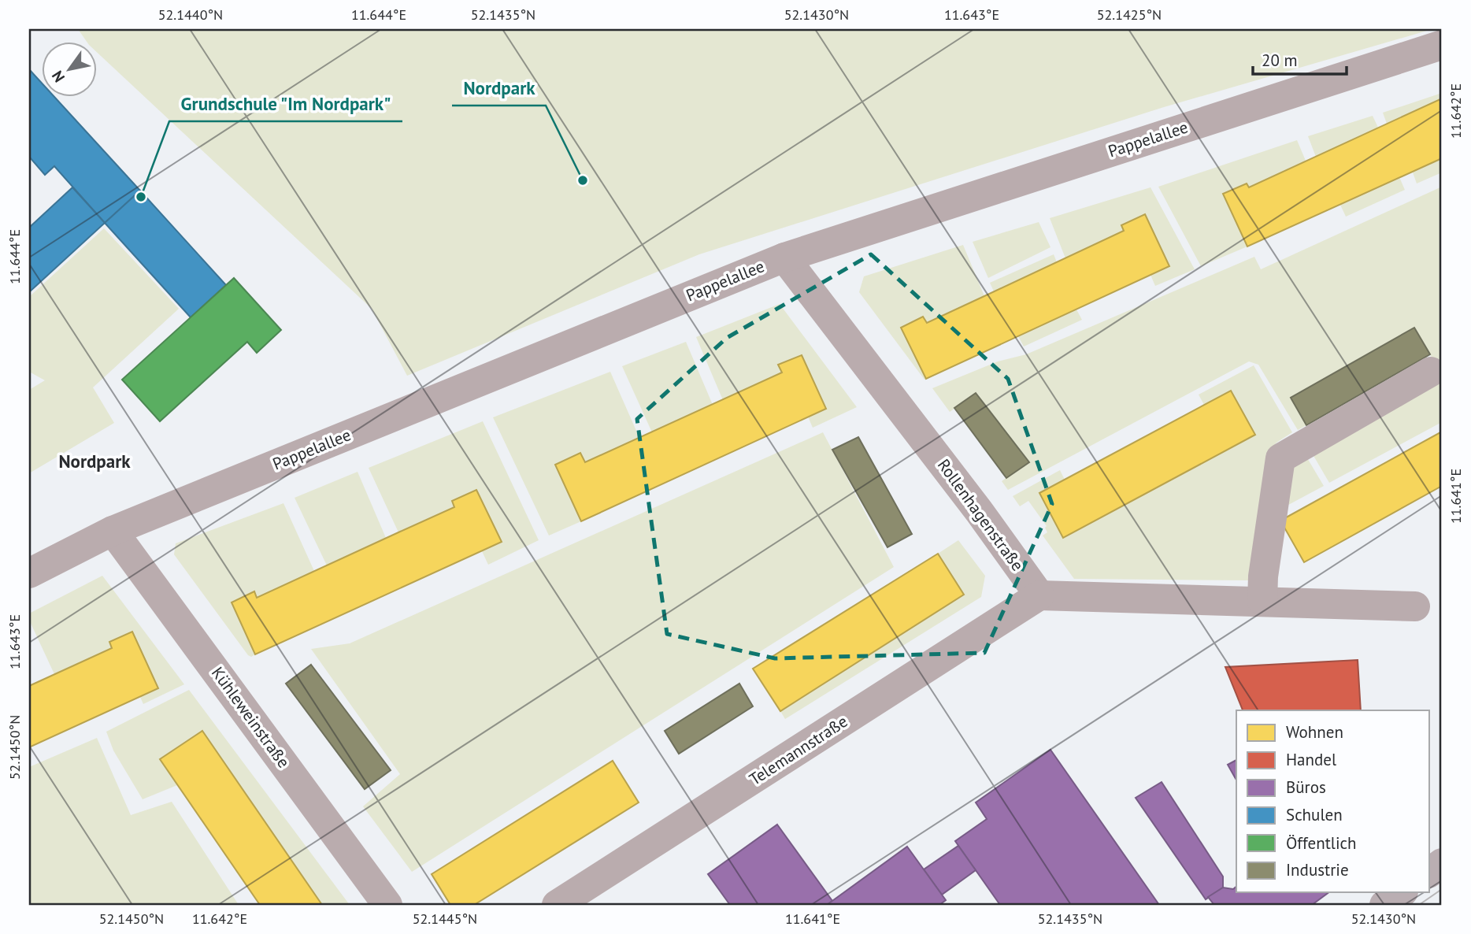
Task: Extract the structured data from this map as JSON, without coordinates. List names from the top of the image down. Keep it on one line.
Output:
{"streets":{"street":["Pappelallee","Rollenhagenstraße","Kühleweinstraße","Telemannstraße"]},"crossings":[["Pappelallee","Rollenhagenstraße"],["Pappelallee","Kühleweinstraße"],["Rollenhagenstraße","Telemannstraße"]],"districts":["Nordpark"],"places":["Nordpark","Grundschule \"Im Nordpark\""],"legend":["Wohnen","Handel","Büros","Schulen","Öffentlich","Industrie"],"scale_bar":"20 m","north":"bottom left","coordinates":["52.1440°N","11.644°E","52.1435°N","52.1430°N","11.643°E","52.1425°N","11.642°E","11.641°E","52.1450°N","52.1445°N"]}
